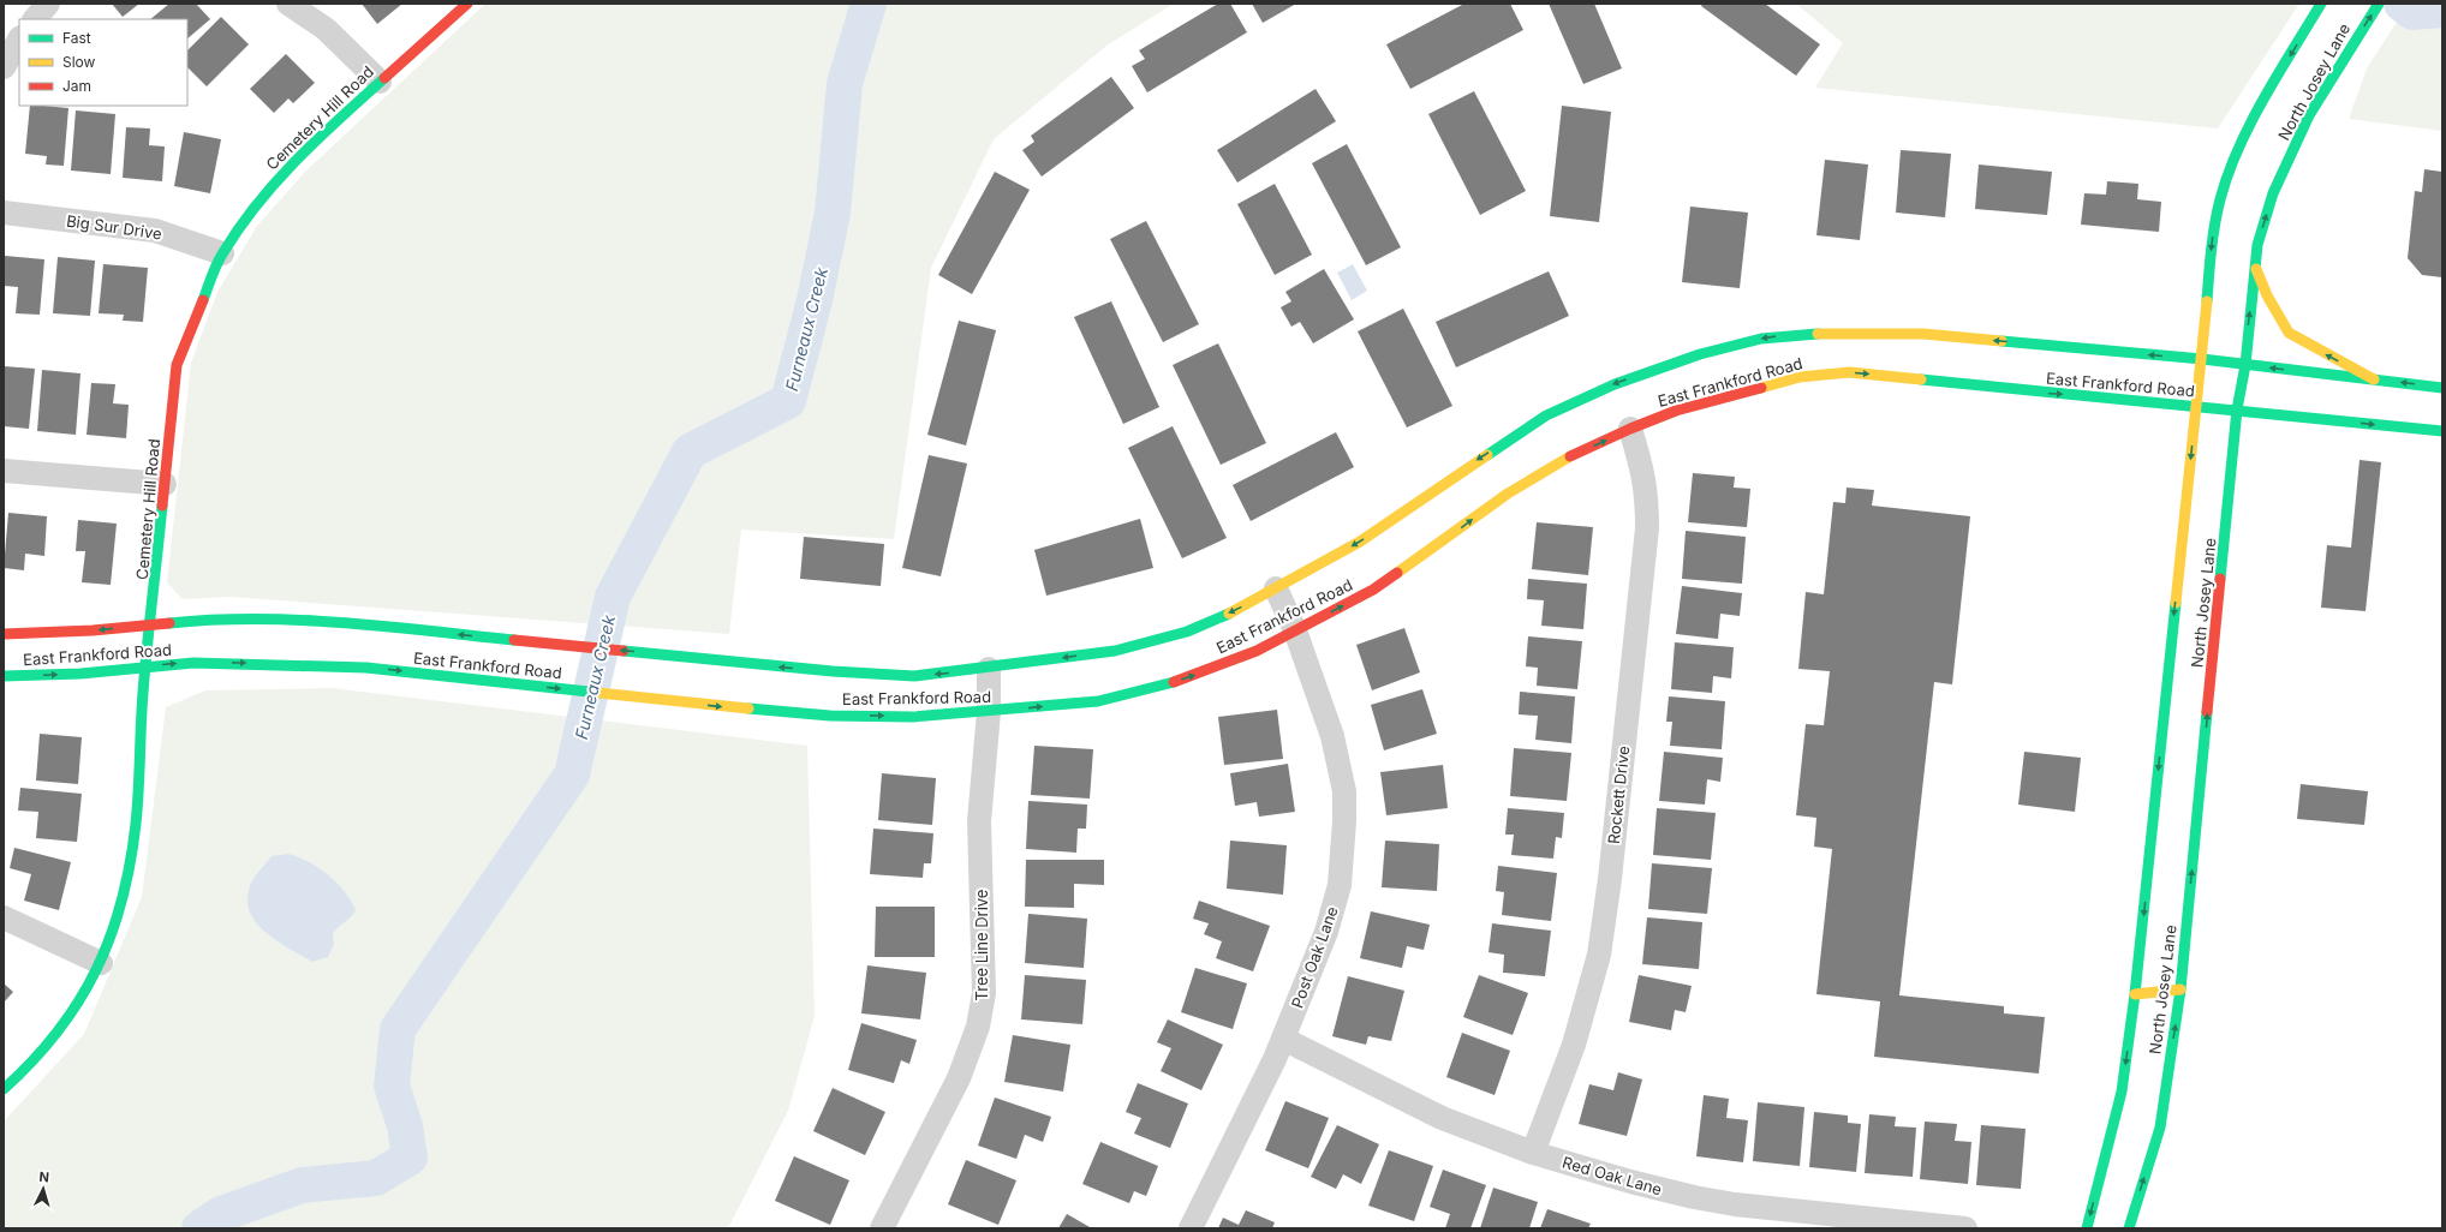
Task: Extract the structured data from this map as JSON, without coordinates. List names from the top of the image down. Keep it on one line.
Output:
{"streets":{"main road":["North Josey Lane","Cemetery Hill Road","East Frankford Road"],"street":["Big Sur Drive","Rockett Drive","Tree Line Drive","Post Oak Lane","Red Oak Lane"]},"crossings":[["North Josey Lane","East Frankford Road"],["Cemetery Hill Road","Big Sur Drive"],["Cemetery Hill Road","East Frankford Road"],["East Frankford Road","Rockett Drive"],["East Frankford Road","Tree Line Drive"],["East Frankford Road","Post Oak Lane"],["Rockett Drive","Red Oak Lane"],["Post Oak Lane","Red Oak Lane"]],"water":["Furneaux Creek"],"legend":["Fast","Slow","Jam"],"north":"top"}
